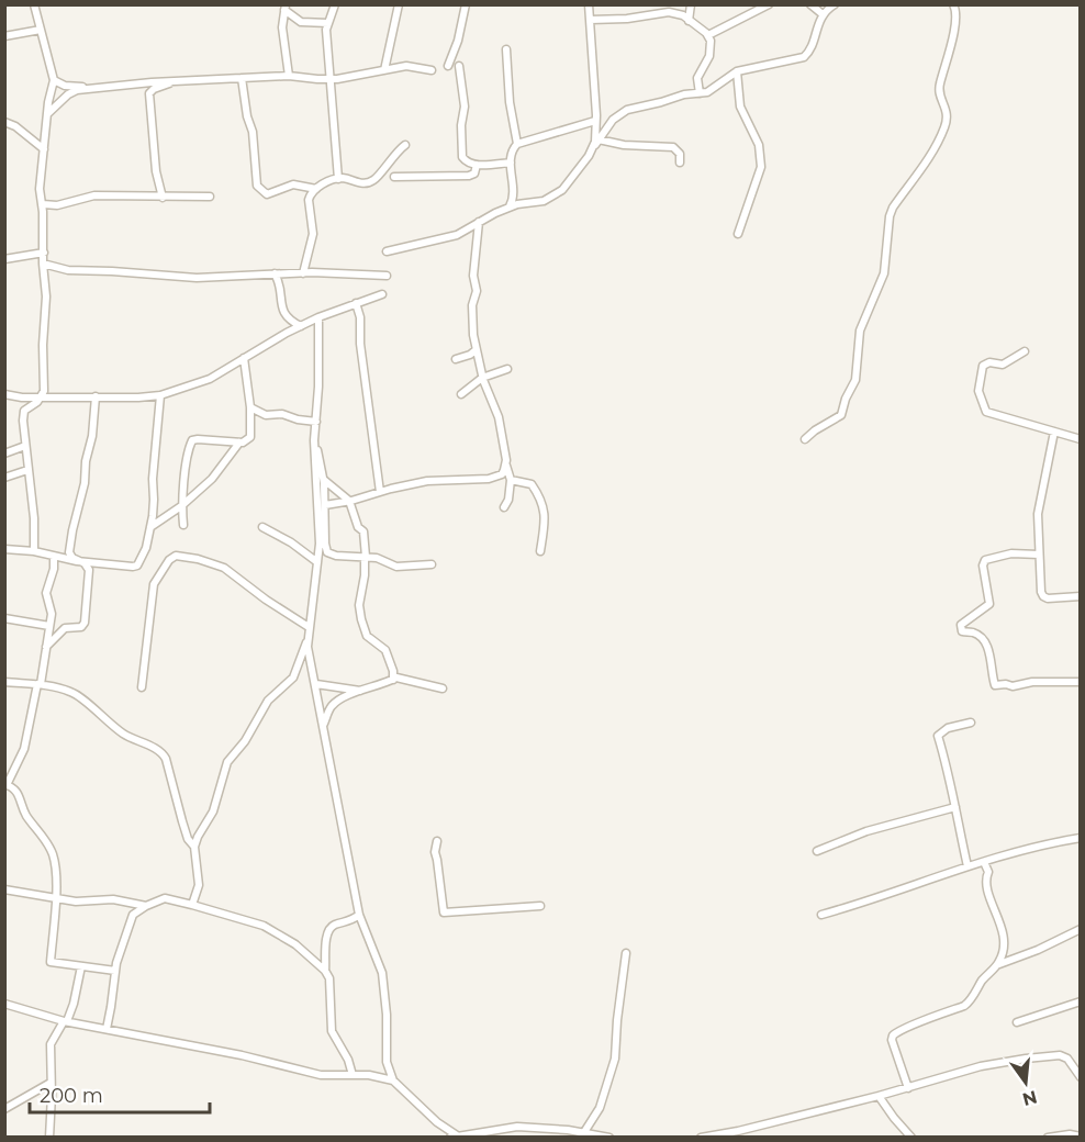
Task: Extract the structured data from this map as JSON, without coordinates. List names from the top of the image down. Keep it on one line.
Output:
{"scale_bar":"200 m","north":"bottom"}
